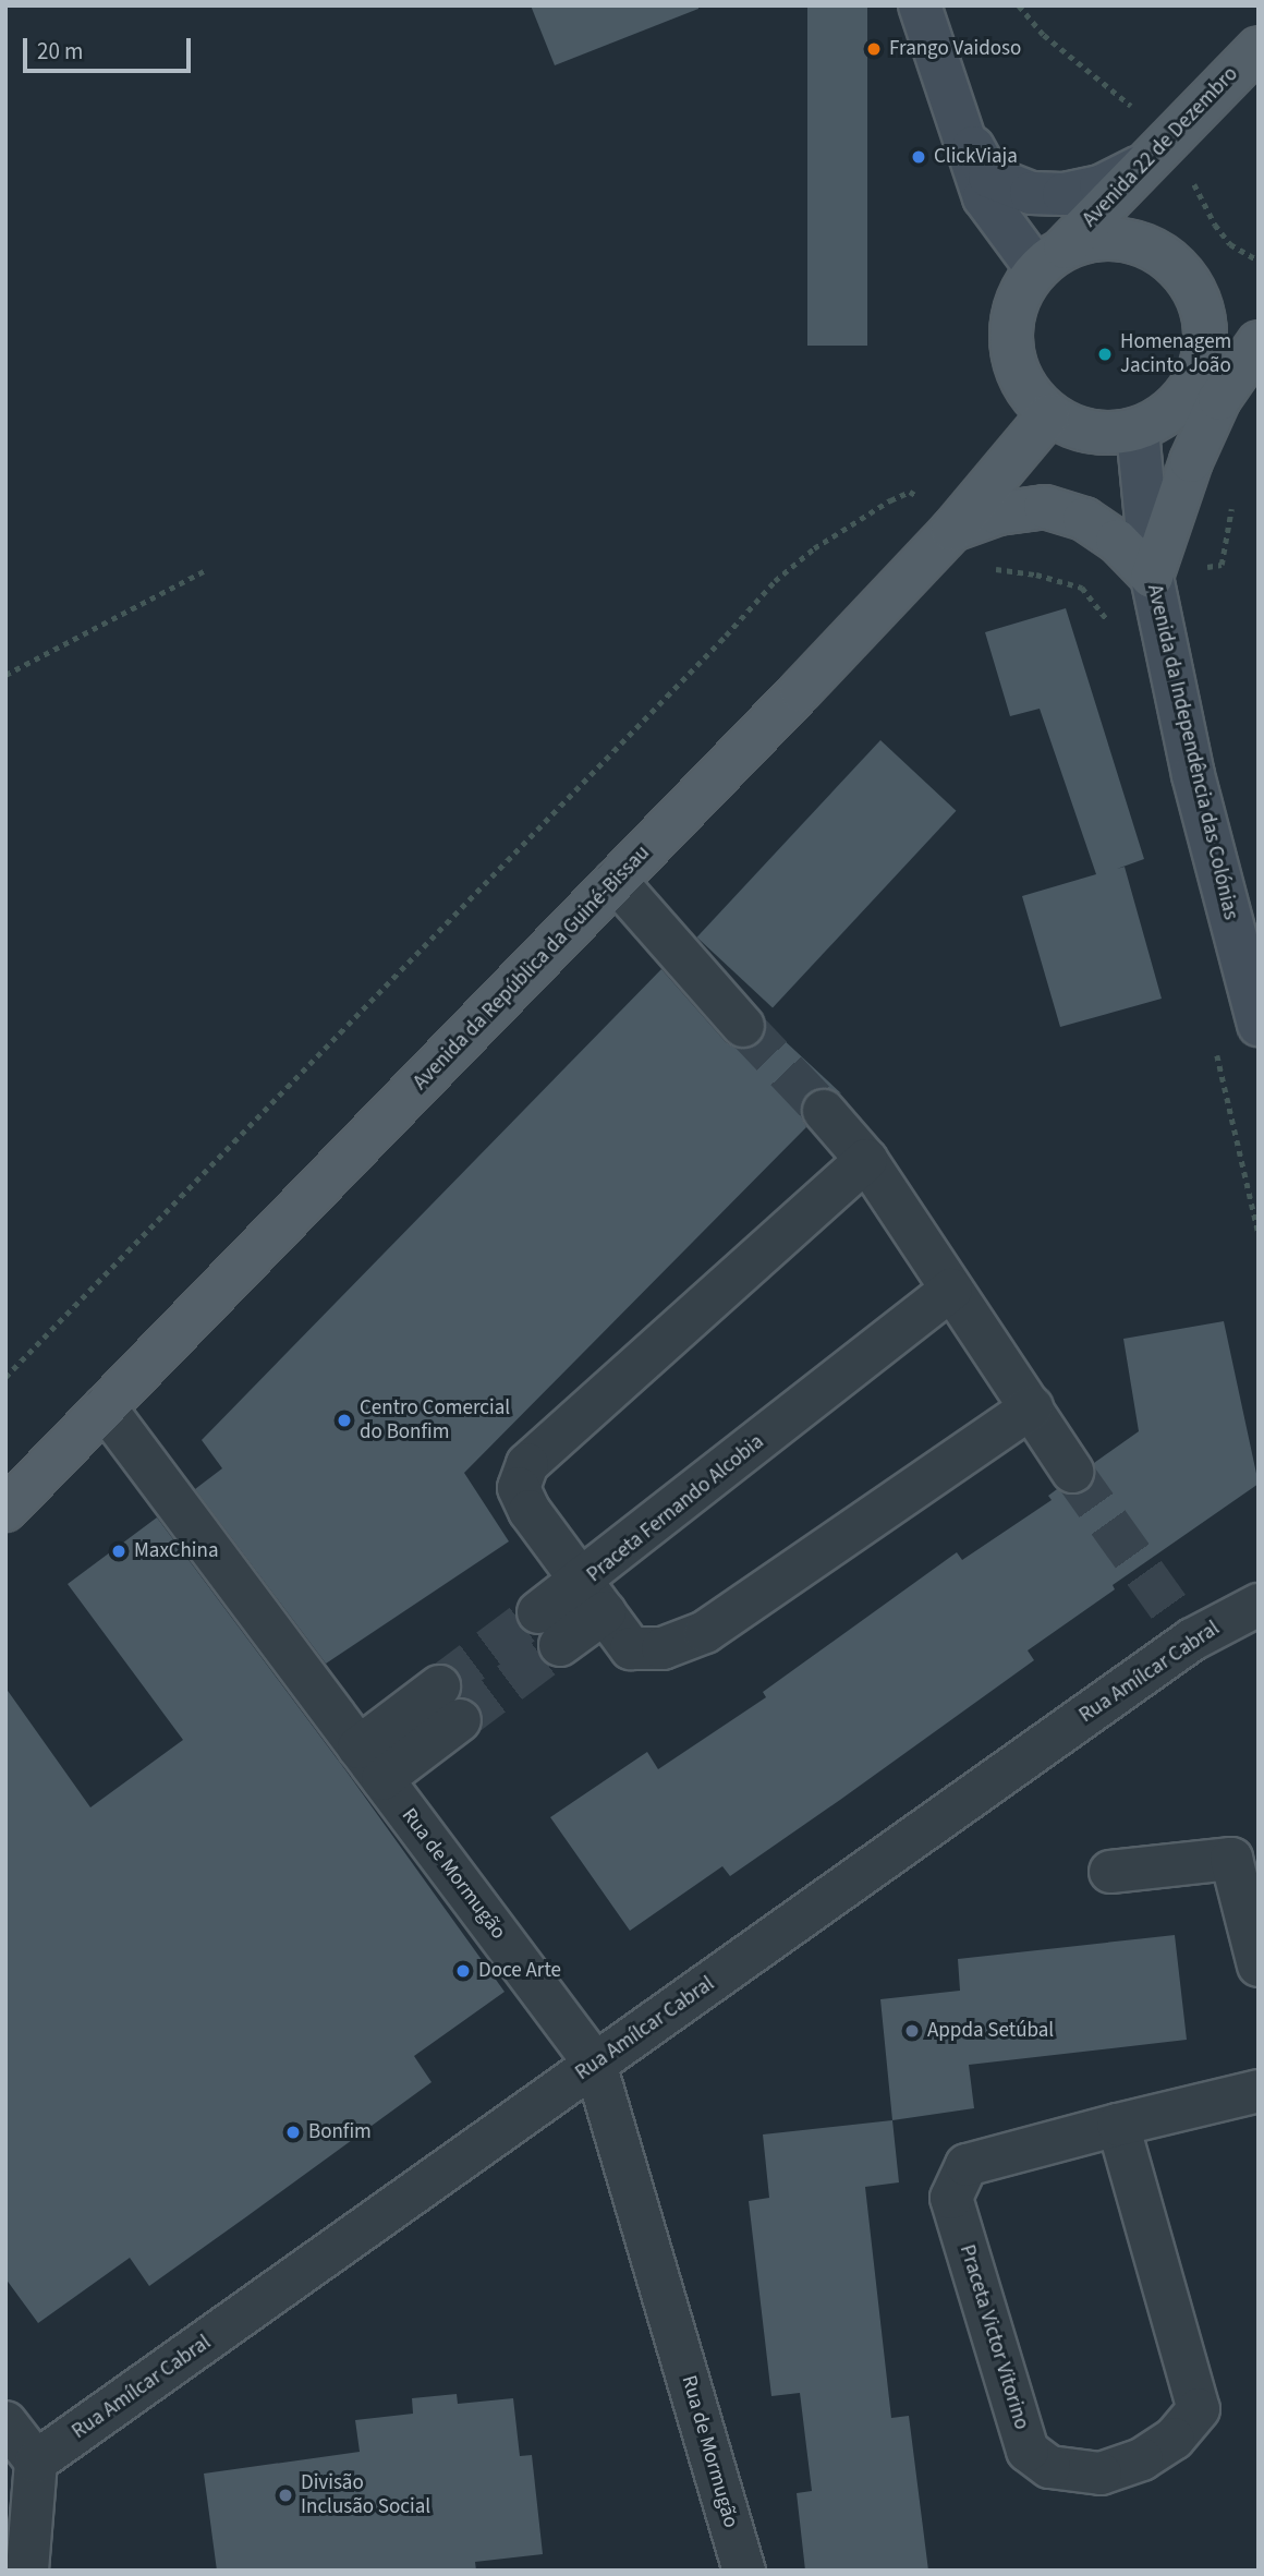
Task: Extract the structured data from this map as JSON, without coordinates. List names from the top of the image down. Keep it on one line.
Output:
{"streets":{"main road":["Avenida 22 de Dezembro","Avenida da Independência das Colónias","Avenida da República da Guiné-Bissau"],"street":["Praceta Fernando Alcobia","Rua Amílcar Cabral","Rua de Mormugão","Praceta Victor Vitorino"]},"crossings":[["Avenida 22 de Dezembro","Avenida da Independência das Colónias"],["Avenida 22 de Dezembro","Avenida da República da Guiné-Bissau"],["Avenida da Independência das Colónias","Avenida da República da Guiné-Bissau"],["Avenida da República da Guiné-Bissau","Rua de Mormugão"],["Rua Amílcar Cabral","Rua de Mormugão"]],"places":["Frango Vaidoso","ClickViaja","Homenagem Jacinto João","Centro Comercial do Bonfim","MaxChina","Doce Arte","Appda Setúbal","Bonfim","Divisão Inclusão Social"],"scale_bar":"20 m"}
